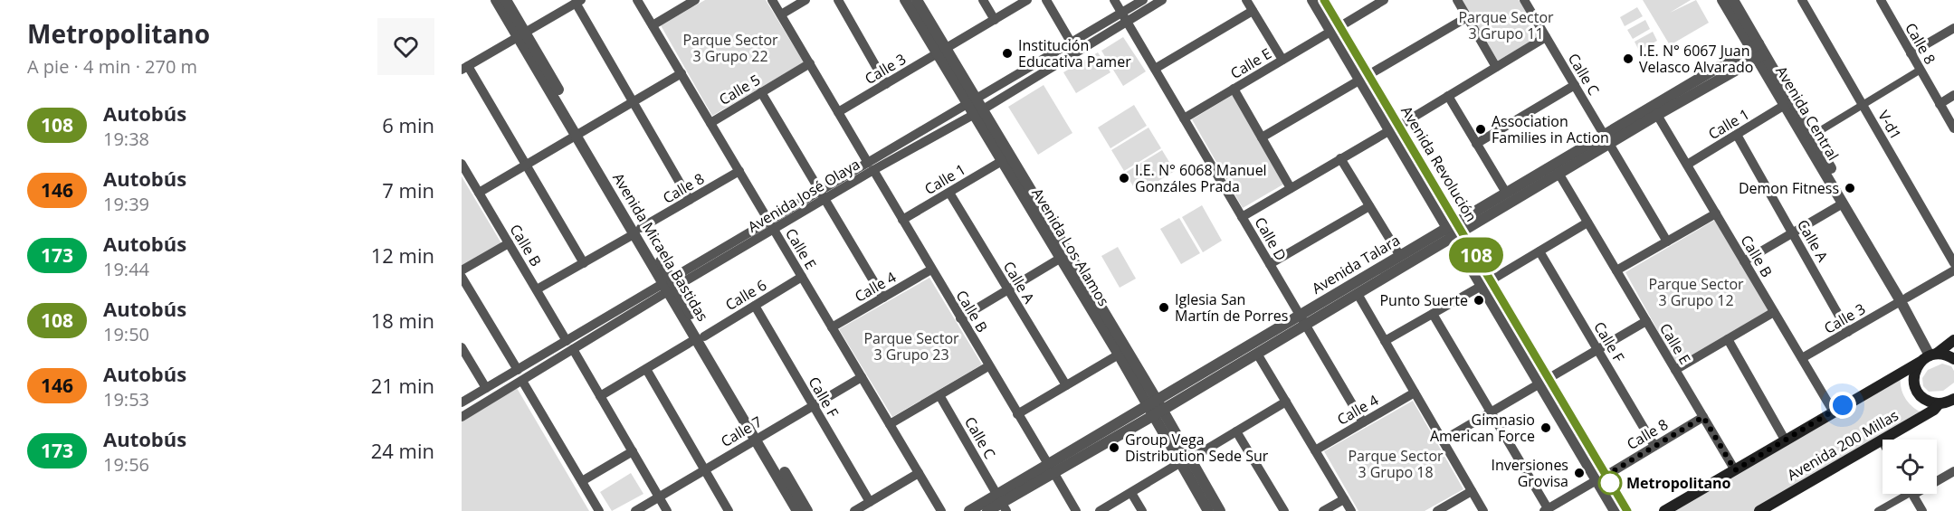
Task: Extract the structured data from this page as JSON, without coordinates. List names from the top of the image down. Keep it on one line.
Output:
{"streets":{"main road":["Avenida 200 Millas"],"street":["Calle 8","Calle E","Calle 3","Calle C","Calle 5","Avenida Central","Calle 1","V-d1","Avenida Revolución","Avenida José Olaya","Calle D","Calle A","Calle B","Avenida Micaela Bastidas","Avenida Los Alamos","Avenida Talara","Calle 4","Calle 6","Calle F","Calle 7"]},"crossings":[["Calle 8","Calle E"],["Calle 8","Avenida Revolución"],["Calle 8","Calle B"],["Calle 8","Avenida Micaela Bastidas"],["Calle 8","Calle F"],["Calle E","Calle 5"],["Calle E","Avenida Revolución"],["Calle E","Avenida José Olaya"],["Calle E","Calle D"],["Calle E","Avenida Talara"],["Calle E","Calle 4"],["Calle E","Calle 6"],["Calle E","Calle 7"],["Calle 3","Avenida Central"],["Calle 3","Calle A"],["Calle 3","Calle B"],["Calle 3","Avenida Los Alamos"],["Calle C","Avenida Talara"],["Calle 5","Calle B"],["Avenida Central","Calle 1"],["Avenida Central","Avenida Talara"],["Calle 1","Calle A"],["Calle 1","Calle B"],["Calle 1","Avenida Los Alamos"],["Avenida Revolución","Avenida Talara"],["Avenida José Olaya","Calle D"],["Avenida José Olaya","Calle B"],["Avenida José Olaya","Avenida Micaela Bastidas"],["Avenida José Olaya","Avenida Los Alamos"],["Calle D","Avenida Talara"],["Calle D","Calle 4"],["Calle B","Avenida Talara"],["Calle B","Calle 4"],["Calle B","Calle 6"],["Calle B","Calle 7"],["Avenida Micaela Bastidas","Calle 6"],["Avenida Micaela Bastidas","Calle 7"],["Avenida Los Alamos","Avenida Talara"],["Calle 6","Calle F"],["Calle F","Calle 7"]],"parks":["Parque Sector 3 Grupo 11","Parque Sector 3 Grupo 22","Parque Sector 3 Grupo 12","Parque Sector 3 Grupo 23","Parque Sector 3 Grupo 18"],"places":["Institución Educativa Pamer","I.E. N° 6067 Juan Velasco Alvarado","Association Families in Action","I.E. N° 6068 Manuel Gonzáles Prada","Demon Fitness","Punto Suerte","Iglesia San Martín de Porres","Gimnasio American Force","Group Vega Distribution Sede Sur","Inversiones Grovisa","Metropolitano"],"lines":["bus line 108"],"page":{"heading":["Metropolitano","A pie · 4 min · 270 m"],"on_map":"108","list":[{"mark":"108","name":"Autobús","note":"19:38","value":"6 min"},{"mark":"146","name":"Autobús","note":"19:39","value":"7 min"},{"mark":"173","name":"Autobús","note":"19:44","value":"12 min"},{"mark":"108","name":"Autobús","note":"19:50","value":"18 min"},{"mark":"146","name":"Autobús","note":"19:53","value":"21 min"},{"mark":"173","name":"Autobús","note":"19:56","value":"24 min"}]}}
